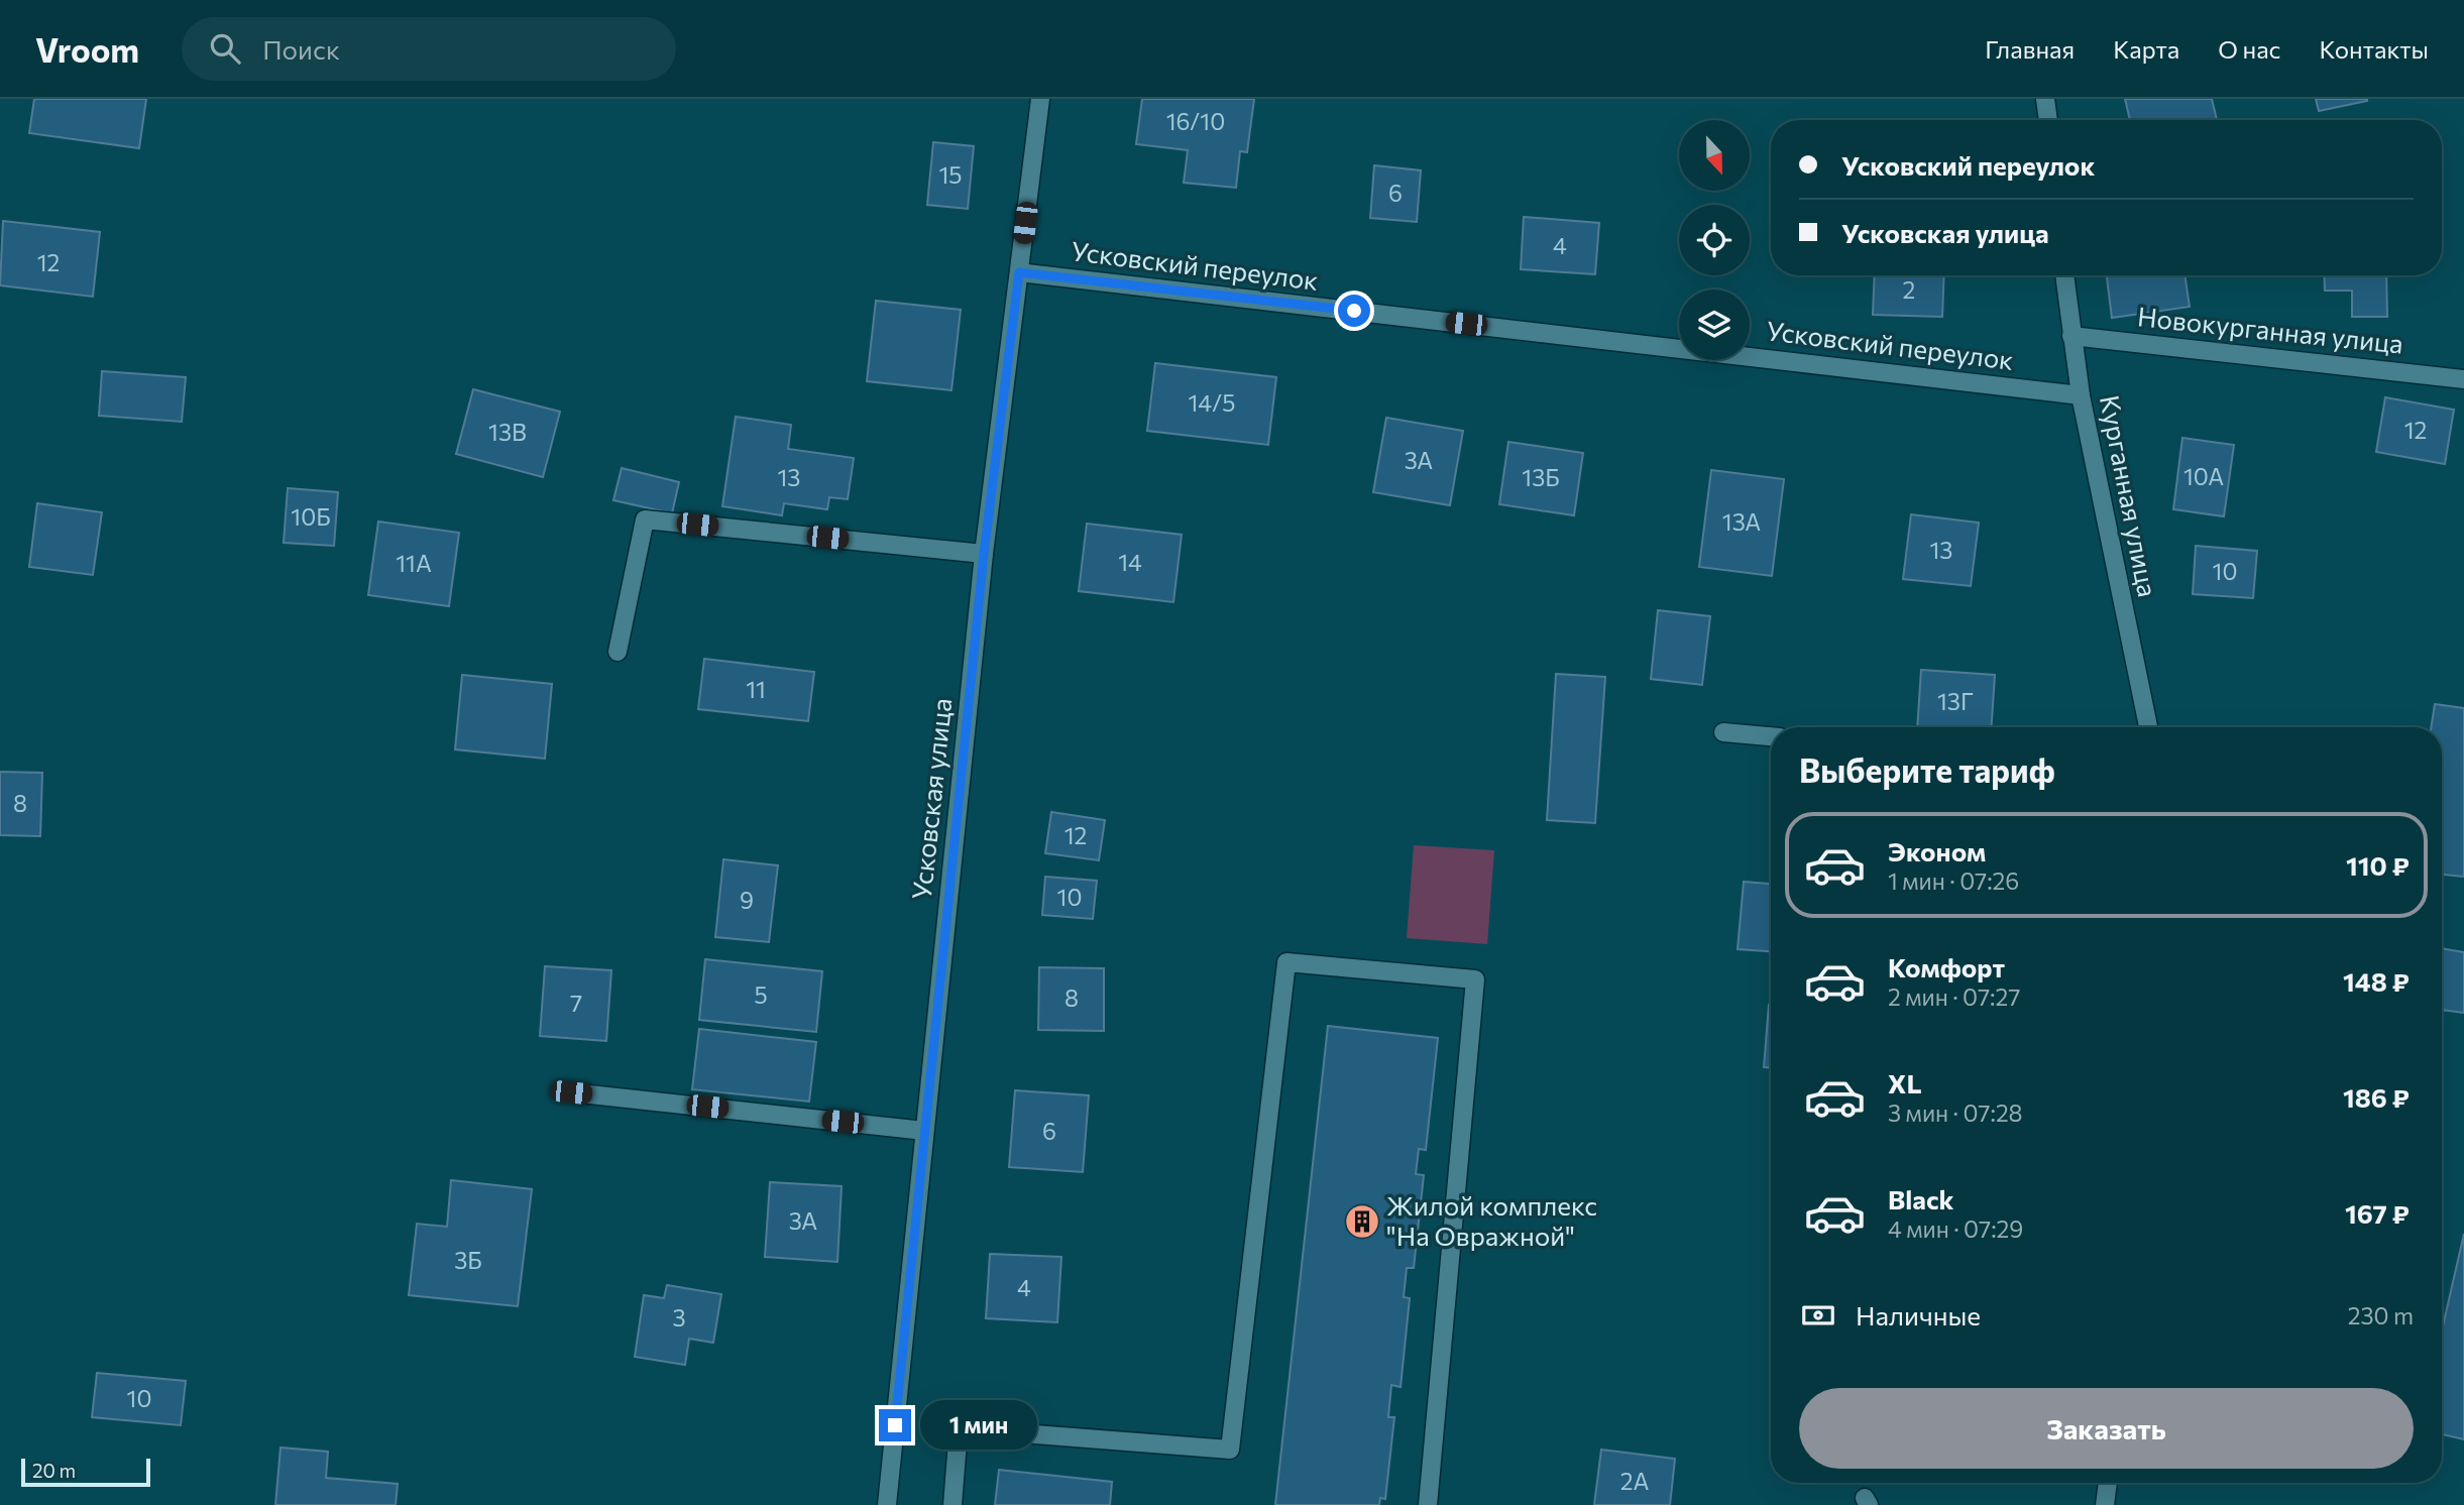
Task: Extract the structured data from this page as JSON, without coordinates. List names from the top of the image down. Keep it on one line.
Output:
{"streets":{"street":["Усковский переулок","Новокурганная улица","Курганная улица","Усковская улица"]},"crossings":[["Усковский переулок","Курганная улица"],["Усковский переулок","Усковская улица"],["Новокурганная улица","Курганная улица"]],"places":{"building":["Жилой комплекс \"На Овражной\""]},"house_numbers":["16/10","15","6","4","12","2","14/5","12","13В","3А","10А","13","13Б","10Б","13А","13","14","11А","10","11","13Г","8","12","10","9","5","8","7","6","3А","3Б","4","3","10","2А"],"scale_bar":"20 m","north":"bottom","page":{"header":"Vroom","search":"Поиск","nav":["Главная","Карта","О нас","Контакты"],"banner":["Усковский переулок","Усковская улица"],"heading":"Выберите тариф","list":[{"name":"Эконом","note":"1 мин · 07:26","value":"110 ₽"},{"name":"Комфорт","note":"2 мин · 07:27","value":"148 ₽"},{"name":"XL","note":"3 мин · 07:28","value":"186 ₽"},{"name":"Black","note":"4 мин · 07:29","value":"167 ₽"}],"pay":["Наличные","230 m"],"buttons":"Заказать","bubble":"1 мин","scale":"20 m"}}
